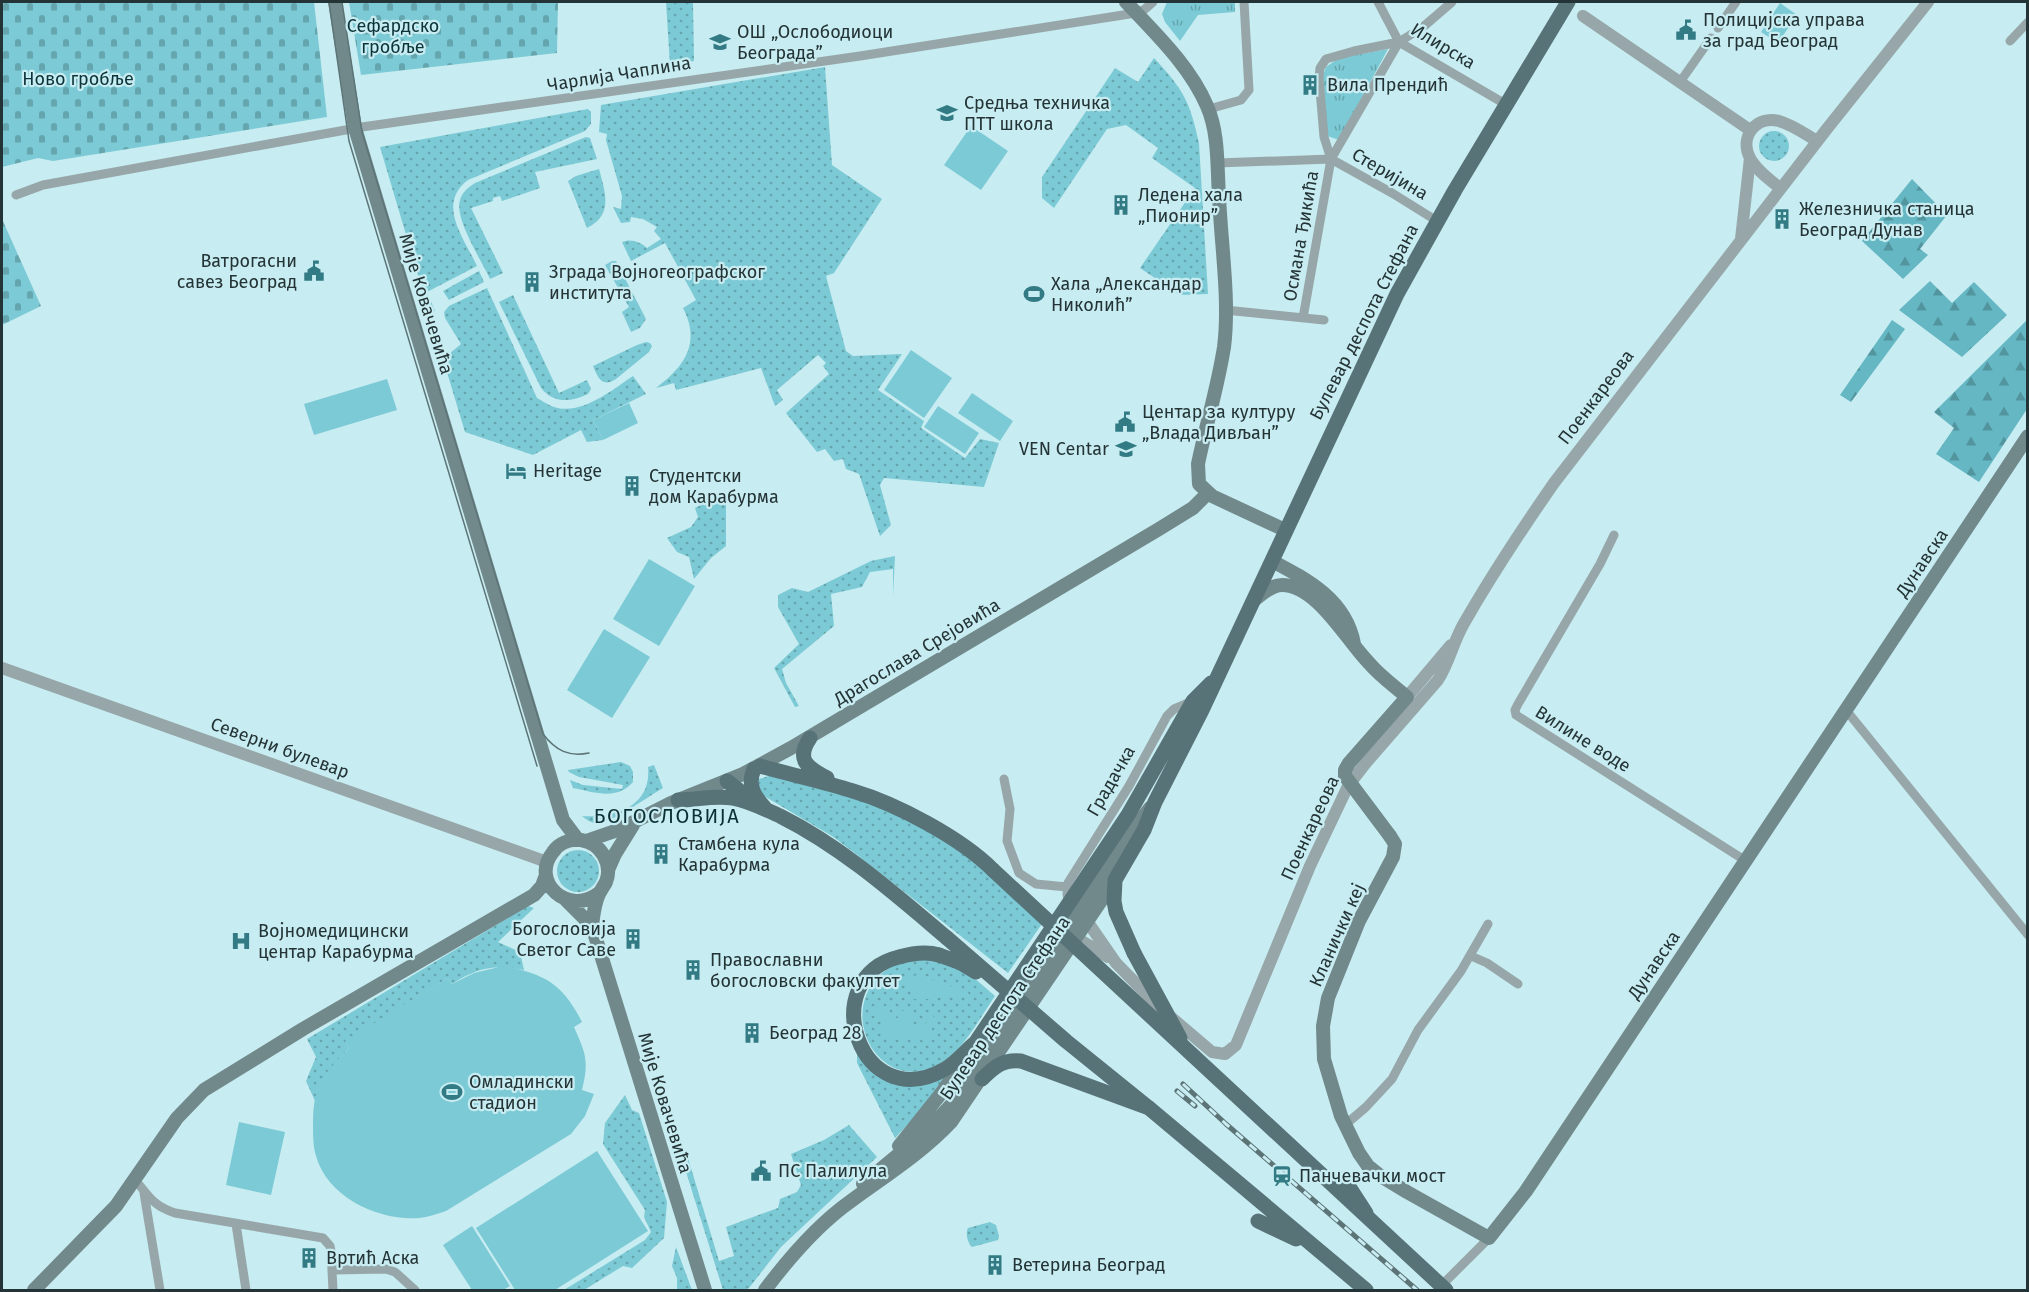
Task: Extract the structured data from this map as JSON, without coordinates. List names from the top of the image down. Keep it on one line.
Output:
{"streets":{"main road":["Мије Ковачевића","Булевар деспота Стефана","Поенкареова","Дунавска","Драгослава Срејовића","Кланички кеј"],"street":["Илирска","Чарлија Чаплина","Стеријина","Османа Ђикића","Вилине воде","Северни булевар","Градачка"]},"crossings":[["Илирска","Османа Ђикића"],["Илирска","Булевар деспота Стефана"],["Чарлија Чаплина","Мије Ковачевића"],["Стеријина","Османа Ђикића"],["Стеријина","Булевар деспота Стефана"],["Мије Ковачевића","Драгослава Срејовића"],["Мије Ковачевића","Северни булевар"],["Поенкареова","Кланички кеј"],["Дунавска","Вилине воде"],["Дунавска","Кланички кеј"],["Драгослава Срејовића","Северни булевар"]],"districts":["БОГОСЛОВИЈА"],"parks":["Сефардско гробље","Ново гробље"],"places":{"public building":["Полицијска управа за град Београд","Ватрогасни савез Београд","Центар за културу „Влада Дивљан”","ПС Палилула"],"school or university":["ОШ „Ослободиоци Београда”","Средња техничка ПТТ школа","VEN Centar"],"building":["Вила Прендић","Ледена хала „Пионир”","Железничка станица Београд Дунав","Зграда Војногеографског института","Студентски дом Карабурма","Стамбена кула Карабурма","Богословија Светог Саве","Православни богословски факултет","Београд 28","Вртић Аска","Ветерина Београд"],"sports":["Хала „Александар Николић”","Омладински стадион"],"hotel":["Heritage"],"hospital":["Војномедицински центар Карабурма"],"station":["Панчевачки мост"]}}
